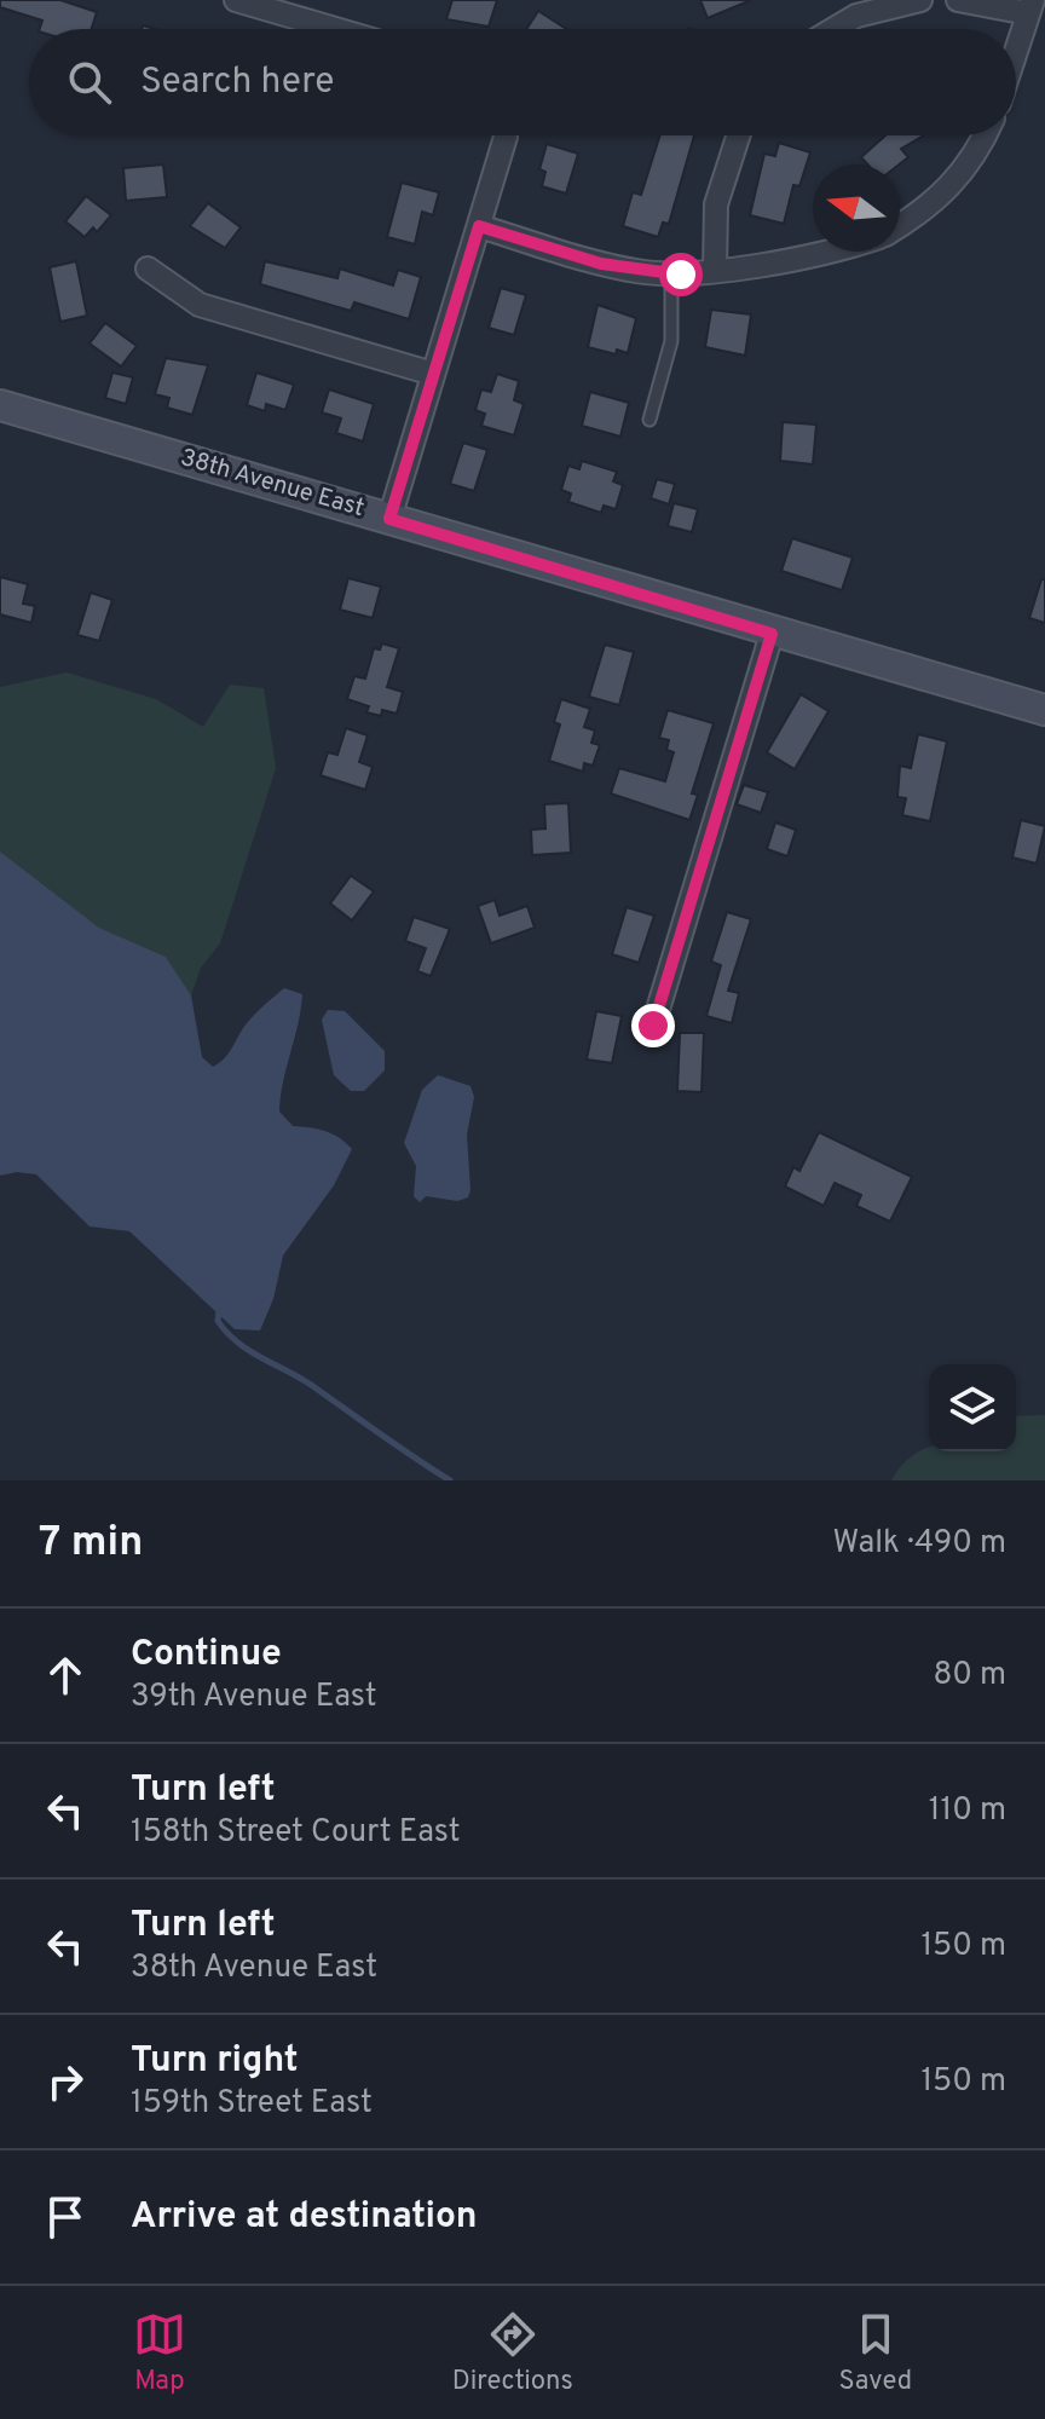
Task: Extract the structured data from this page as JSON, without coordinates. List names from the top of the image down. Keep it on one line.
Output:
{"streets":{"street":["38th Avenue East"]},"north":"left","page":{"search":"Search here","heading":["7 min","Walk · 490 m"],"list":[["Continue","39th Avenue East","80 m"],["Turn left","158th Street Court East","110 m"],["Turn left","38th Avenue East","150 m"],["Turn right","159th Street East","150 m"],"Arrive at destination"],"nav":["Map","Directions","Saved"]}}
